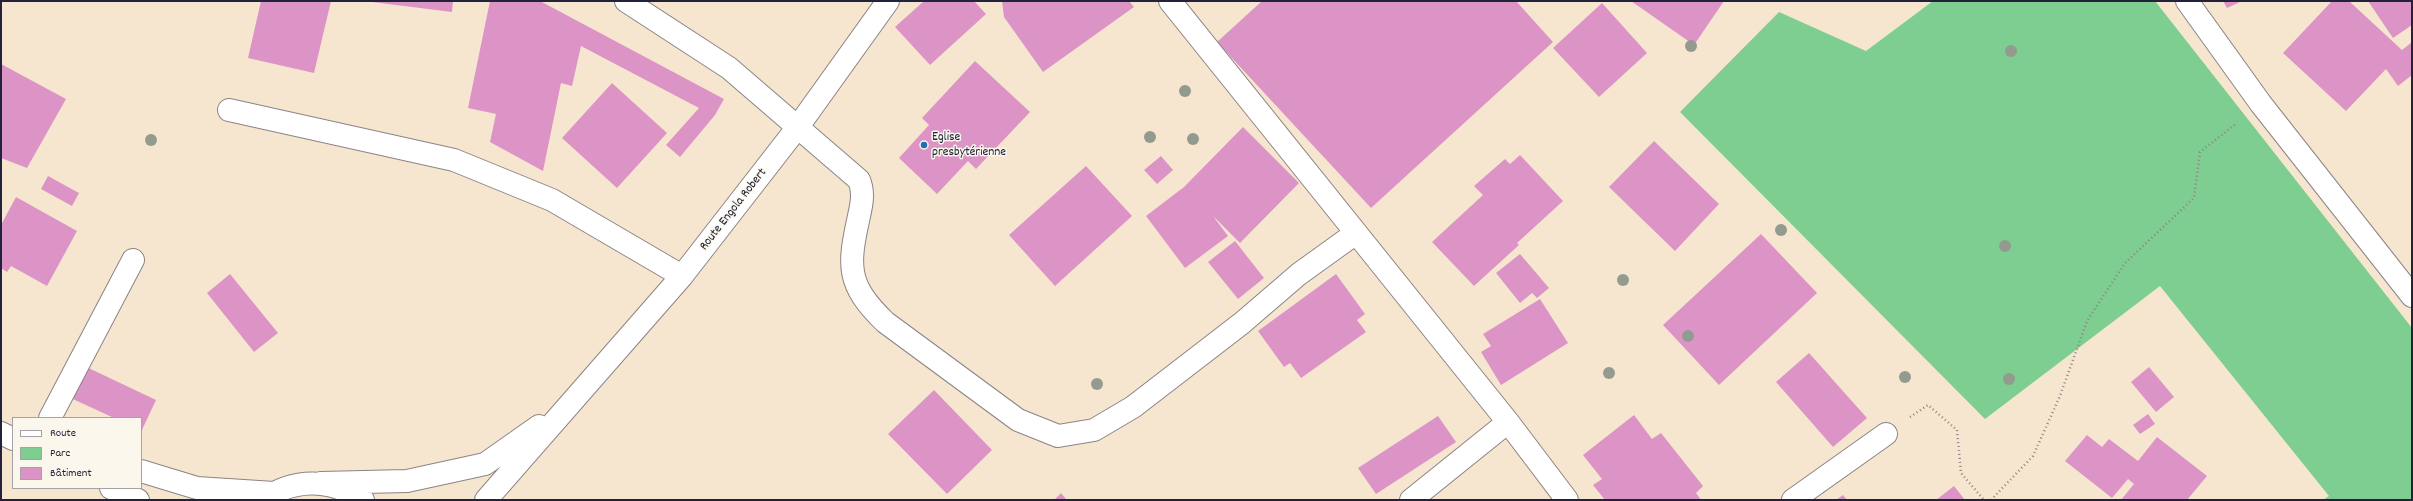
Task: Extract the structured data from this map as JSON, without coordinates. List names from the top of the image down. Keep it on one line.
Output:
{"streets":{"street":["Route Engola Robert"]},"places":["Eglise presbytérienne"],"legend":["Route","Parc","Bâtiment"]}
